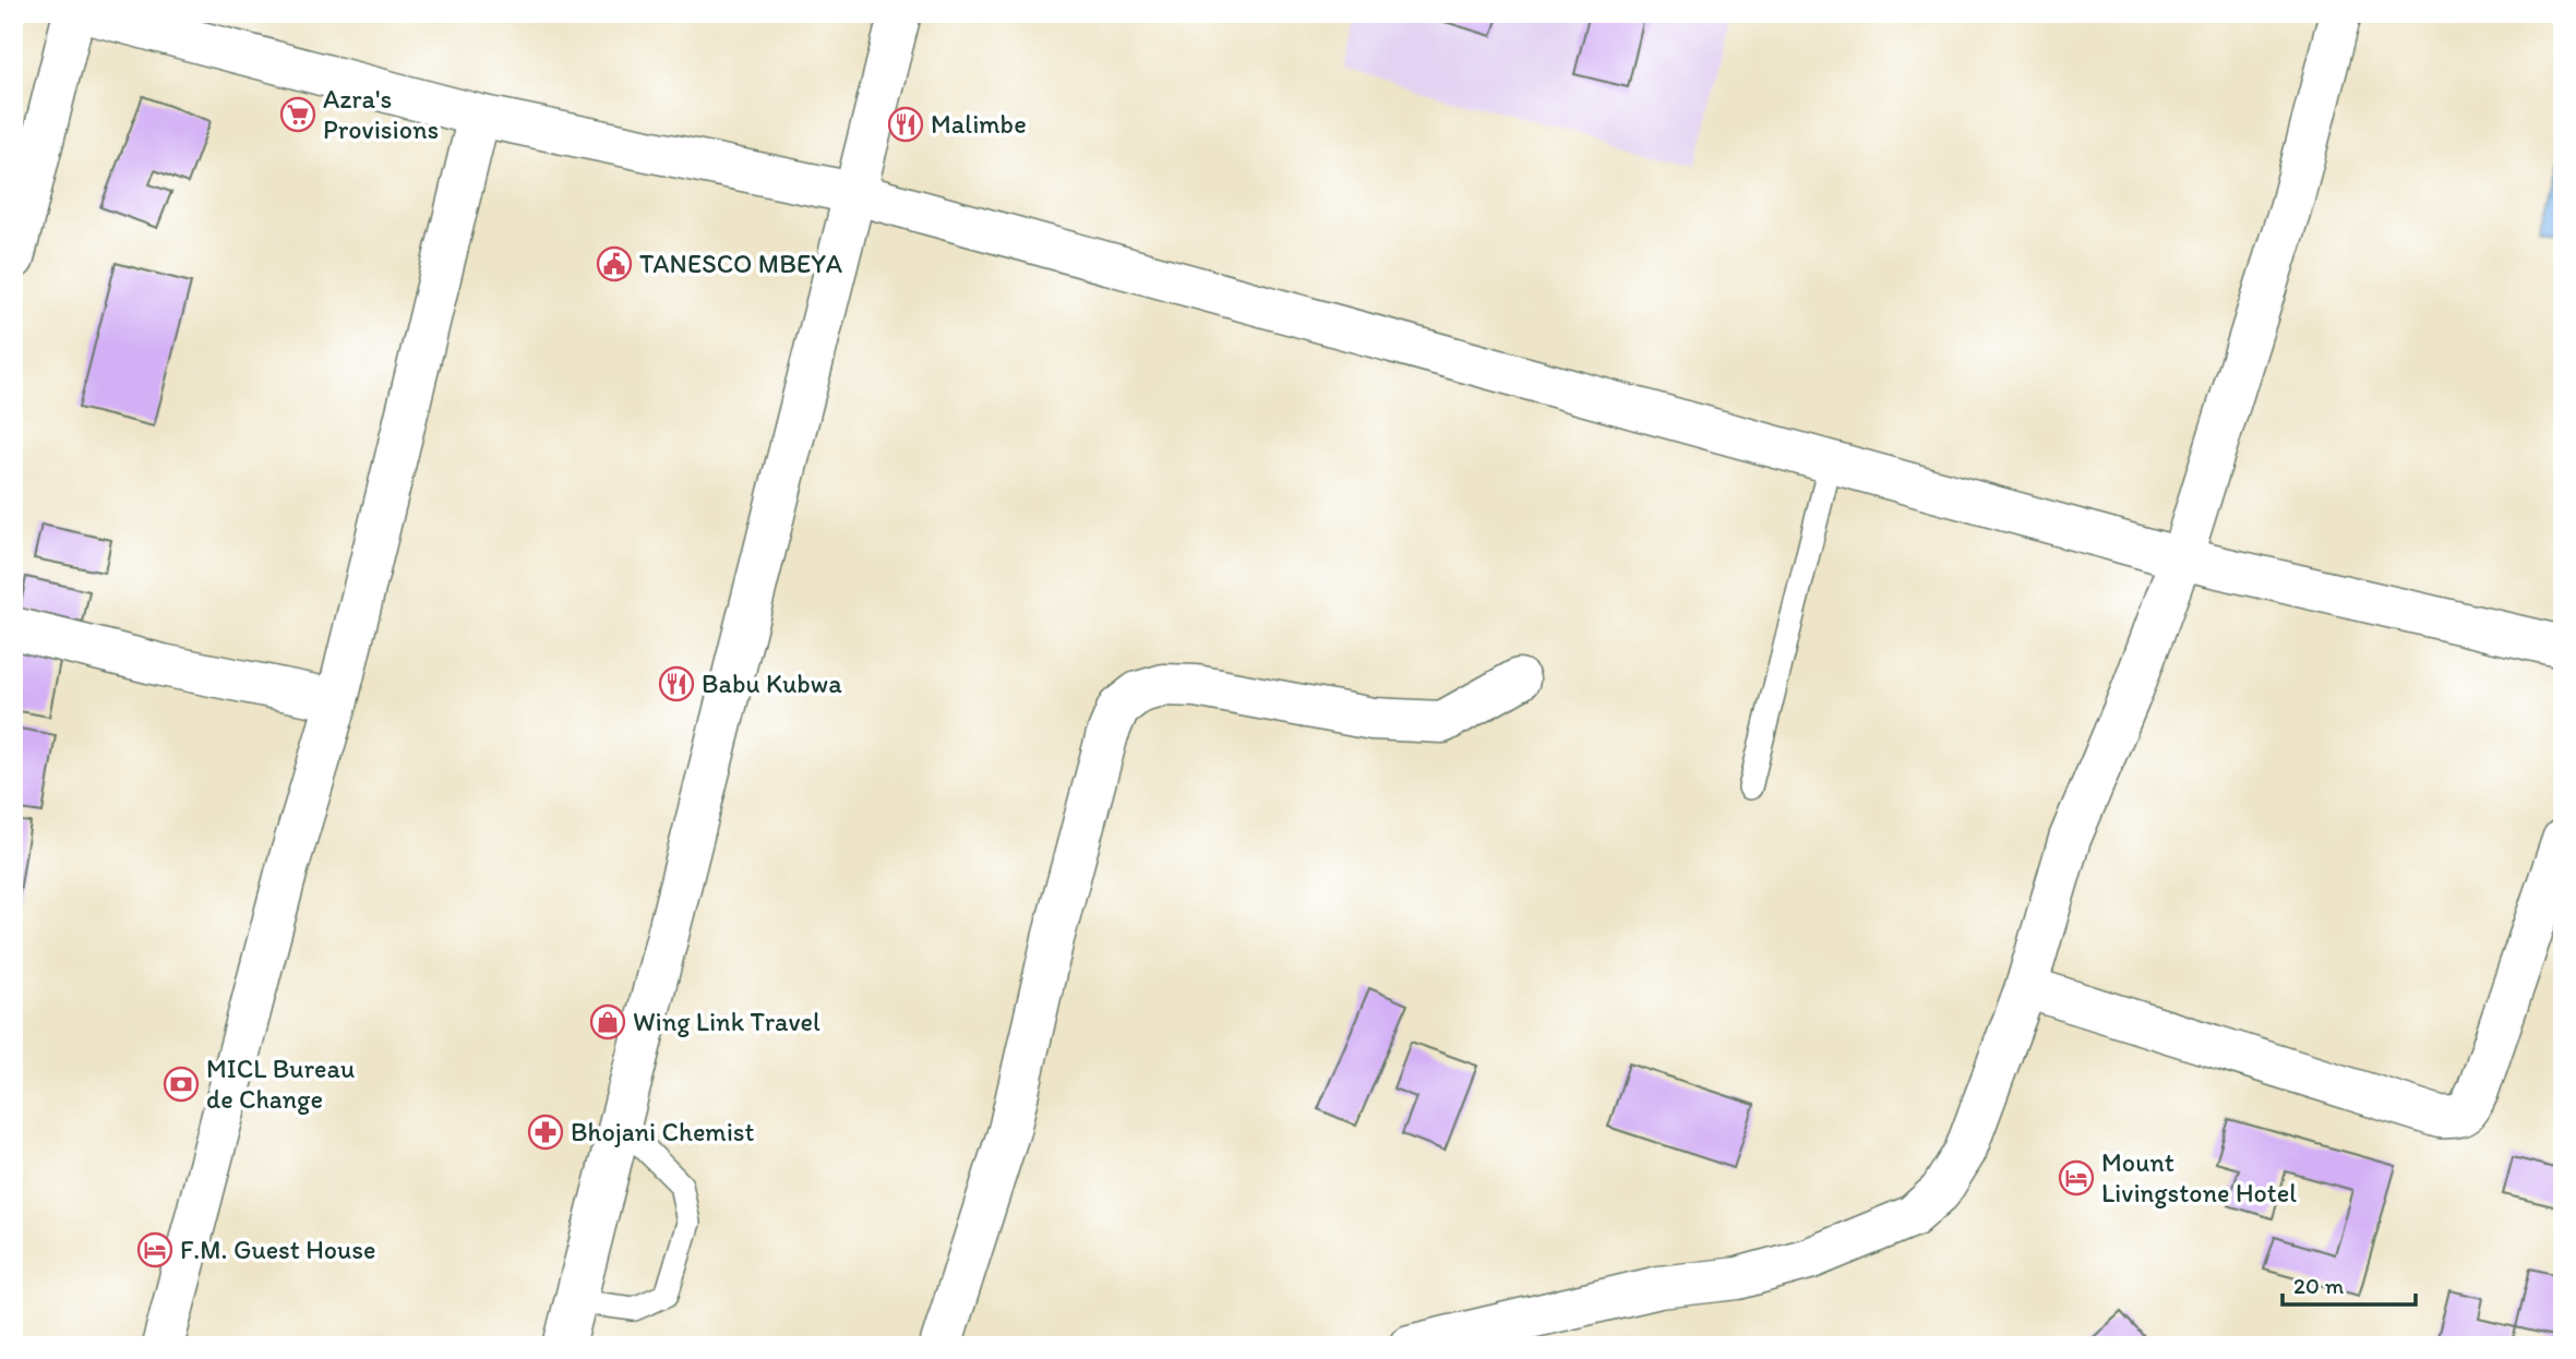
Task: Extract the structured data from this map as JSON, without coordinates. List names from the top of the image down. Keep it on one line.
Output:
{"places":{"supermarket":["Azra's Provisions"],"restaurant":["Malimbe","Babu Kubwa"],"public building":["TANESCO MBEYA"],"shop":["Wing Link Travel"],"bank":["MICL Bureau de Change"],"pharmacy":["Bhojani Chemist"],"hotel":["Mount Livingstone Hotel","F.M. Guest House"]},"scale_bar":"20 m"}
